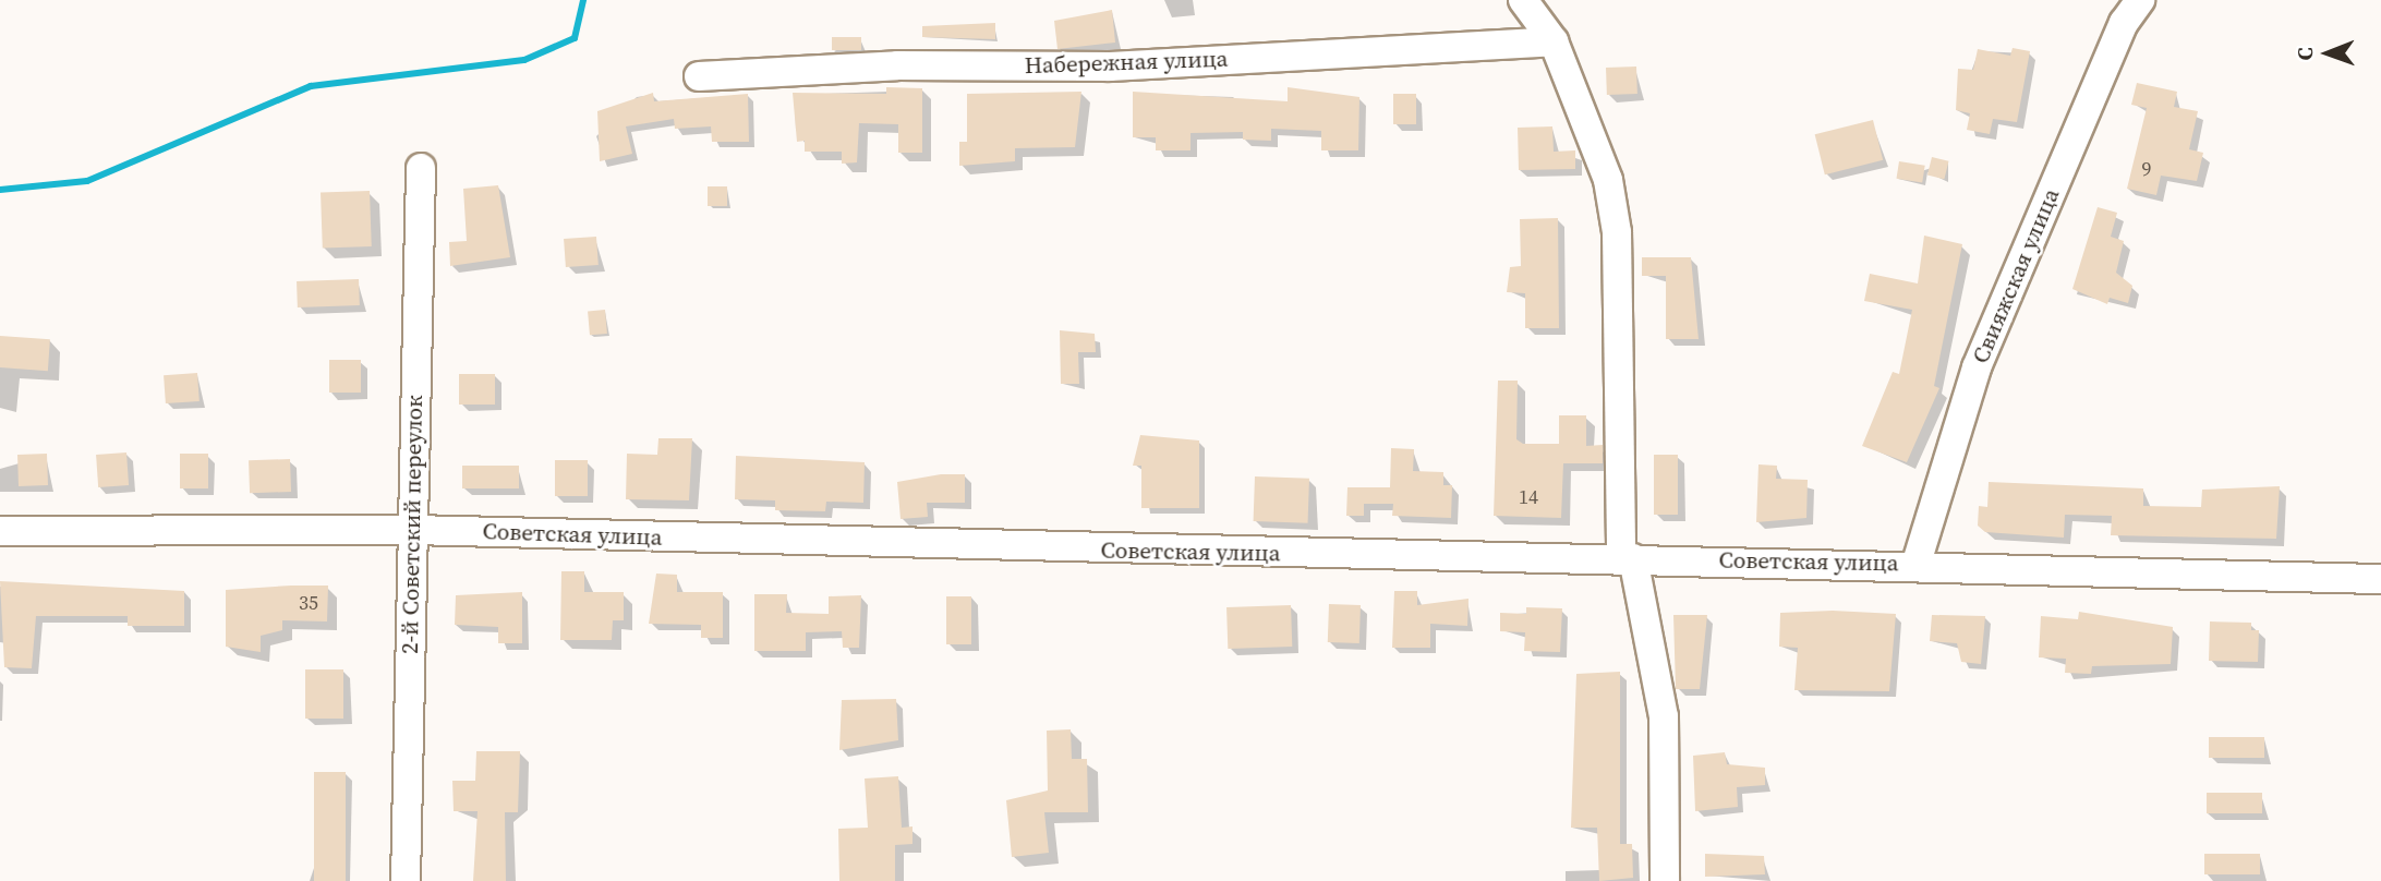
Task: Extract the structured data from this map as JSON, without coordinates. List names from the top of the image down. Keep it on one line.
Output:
{"streets":{"street":["Набережная улица","Свияжская улица","2-й Советский переулок","Советская улица"]},"crossings":[["Свияжская улица","Советская улица"],["2-й Советский переулок","Советская улица"]],"house_numbers":["9","14","35"],"north":"left"}
